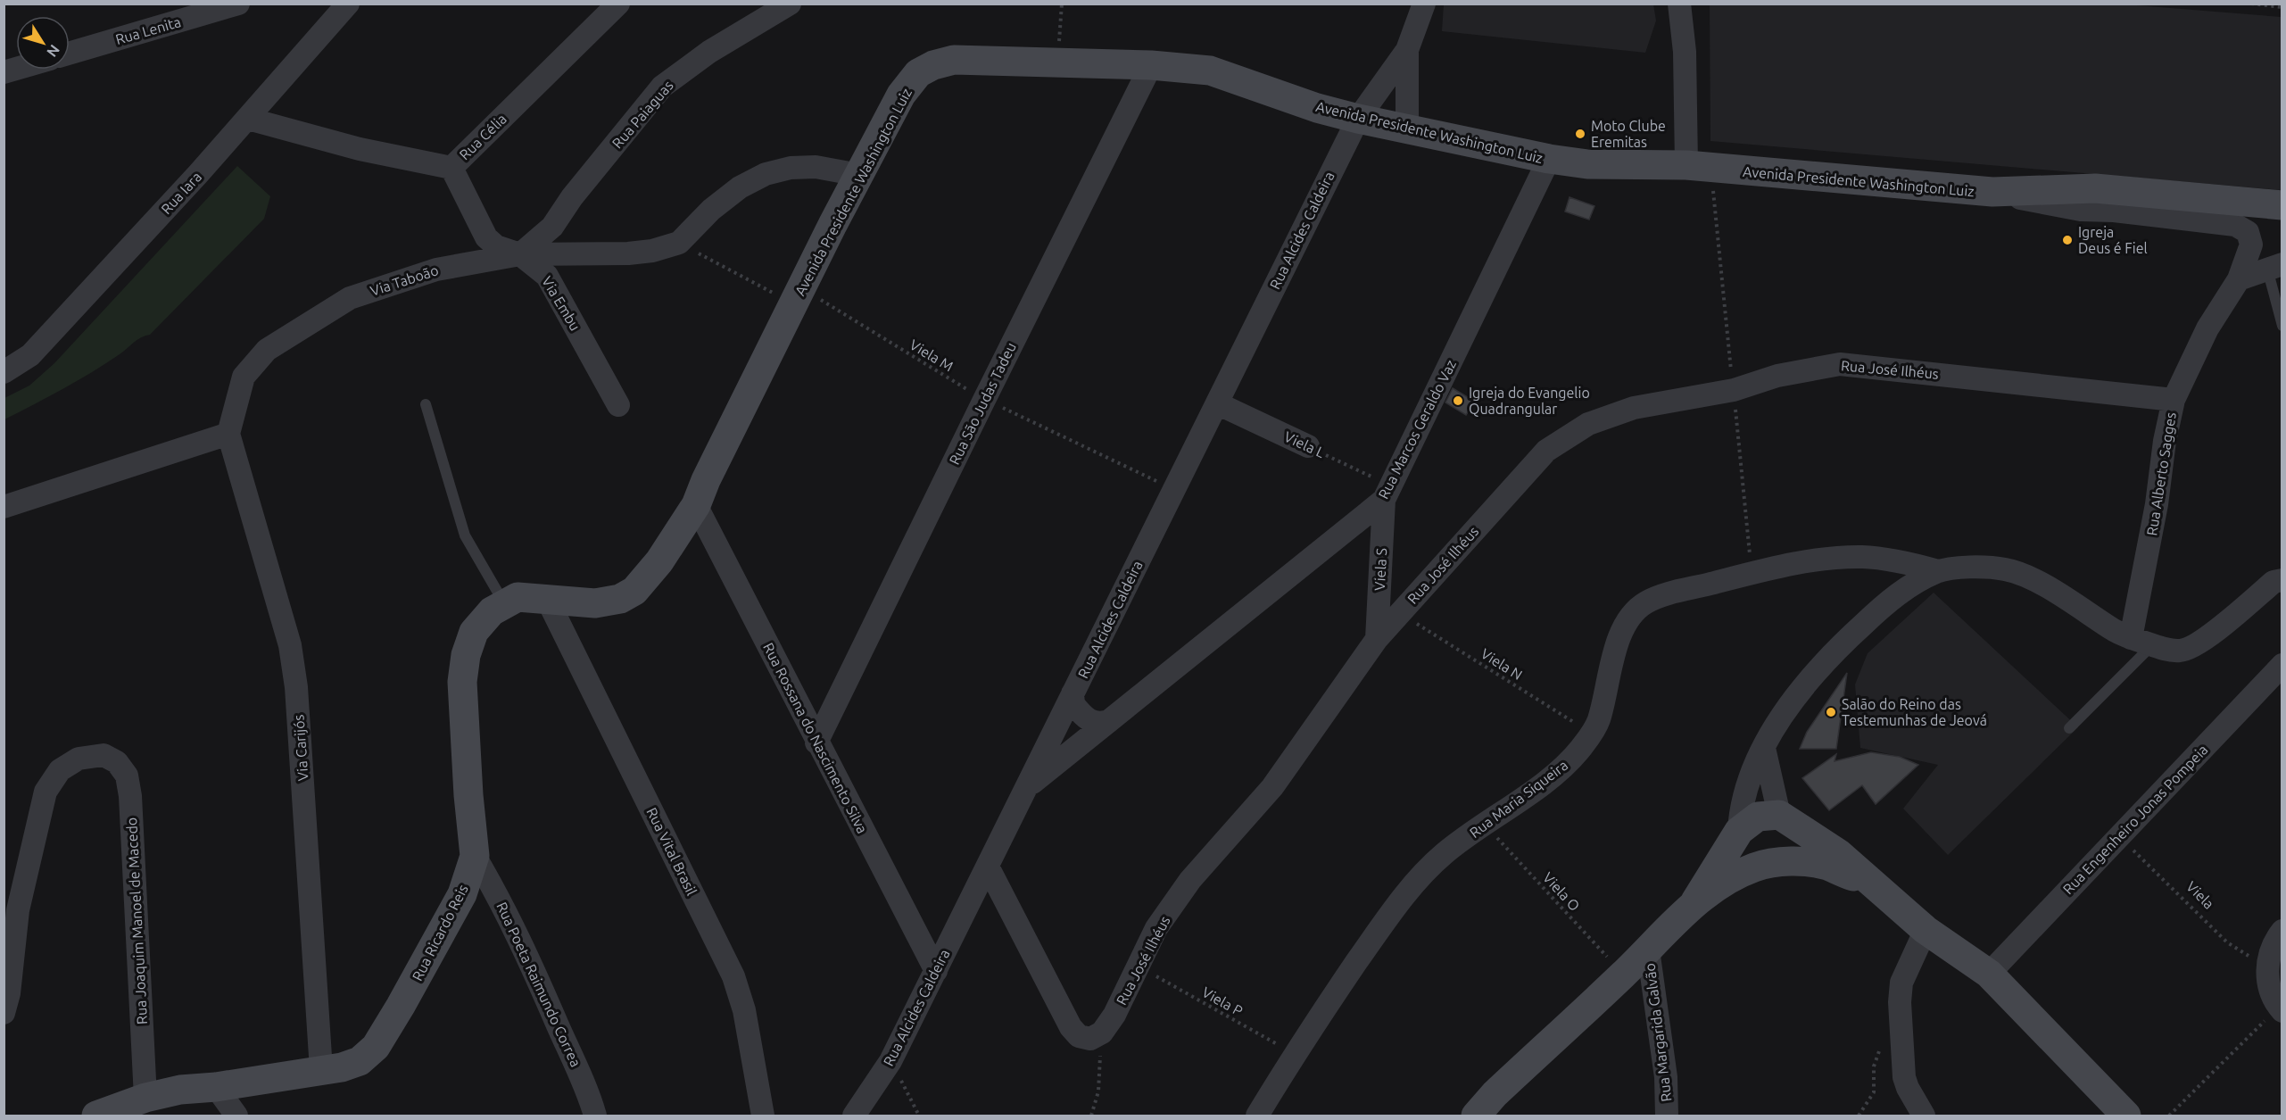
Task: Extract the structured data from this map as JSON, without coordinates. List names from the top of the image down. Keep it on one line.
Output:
{"streets":{"street":["Rua Lenita","Rua Paiaguas","Avenida Presidente Washington Luiz","Rua Célia","Rua Iara","Rua Alcides Caldeira","Via Taboão","Via Embu","Rua José Ilhéus","Rua São Judas Tadeu","Rua Marcos Geraldo Vaz","Viela L","Rua Alberto Sagges","Viela S","Rua Rossana do Nascimento Silva","Via Carijós","Rua Maria Siqueira","Rua Engenheiro Jonas Pompeia","Rua Vital Brasil","Rua Joaquim Manoel de Macedo","Rua Ricardo Reis","Rua Poeta Raimundo Correa","Rua Margarida Galvão"],"path":["Viela M","Viela N","Viela O","Viela","Viela P"]},"crossings":[["Rua Paiaguas","Via Taboão"],["Rua Paiaguas","Via Embu"],["Avenida Presidente Washington Luiz","Rua Alcides Caldeira"],["Avenida Presidente Washington Luiz","Via Taboão"],["Avenida Presidente Washington Luiz","Viela M"],["Avenida Presidente Washington Luiz","Rua São Judas Tadeu"],["Avenida Presidente Washington Luiz","Rua Marcos Geraldo Vaz"],["Avenida Presidente Washington Luiz","Rua Alberto Sagges"],["Avenida Presidente Washington Luiz","Rua Rossana do Nascimento Silva"],["Avenida Presidente Washington Luiz","Rua Ricardo Reis"],["Rua Célia","Rua Iara"],["Rua Célia","Via Embu"],["Rua Alcides Caldeira","Viela M"],["Rua Alcides Caldeira","Rua Marcos Geraldo Vaz"],["Rua Alcides Caldeira","Viela L"],["Rua Alcides Caldeira","Rua Rossana do Nascimento Silva"],["Via Taboão","Via Embu"],["Via Taboão","Viela M"],["Via Taboão","Via Carijós"],["Viela M","Rua São Judas Tadeu"],["Rua José Ilhéus","Rua Alberto Sagges"],["Rua José Ilhéus","Viela S"],["Rua José Ilhéus","Viela N"],["Rua José Ilhéus","Viela P"],["Rua São Judas Tadeu","Rua Rossana do Nascimento Silva"],["Rua Marcos Geraldo Vaz","Viela L"],["Rua Marcos Geraldo Vaz","Viela S"],["Viela L","Viela S"],["Viela N","Rua Maria Siqueira"],["Via Carijós","Rua Ricardo Reis"],["Rua Maria Siqueira","Viela O"],["Rua Maria Siqueira","Viela P"],["Rua Engenheiro Jonas Pompeia","Viela"],["Rua Vital Brasil","Rua Ricardo Reis"],["Rua Joaquim Manoel de Macedo","Rua Ricardo Reis"],["Rua Ricardo Reis","Rua Poeta Raimundo Correa"]],"places":["Moto Clube Eremitas","Igreja Deus é Fiel","Igreja do Evangelio Quadrangular","Salão do Reino das Testemunhas de Jeová"],"north":"bottom right"}
